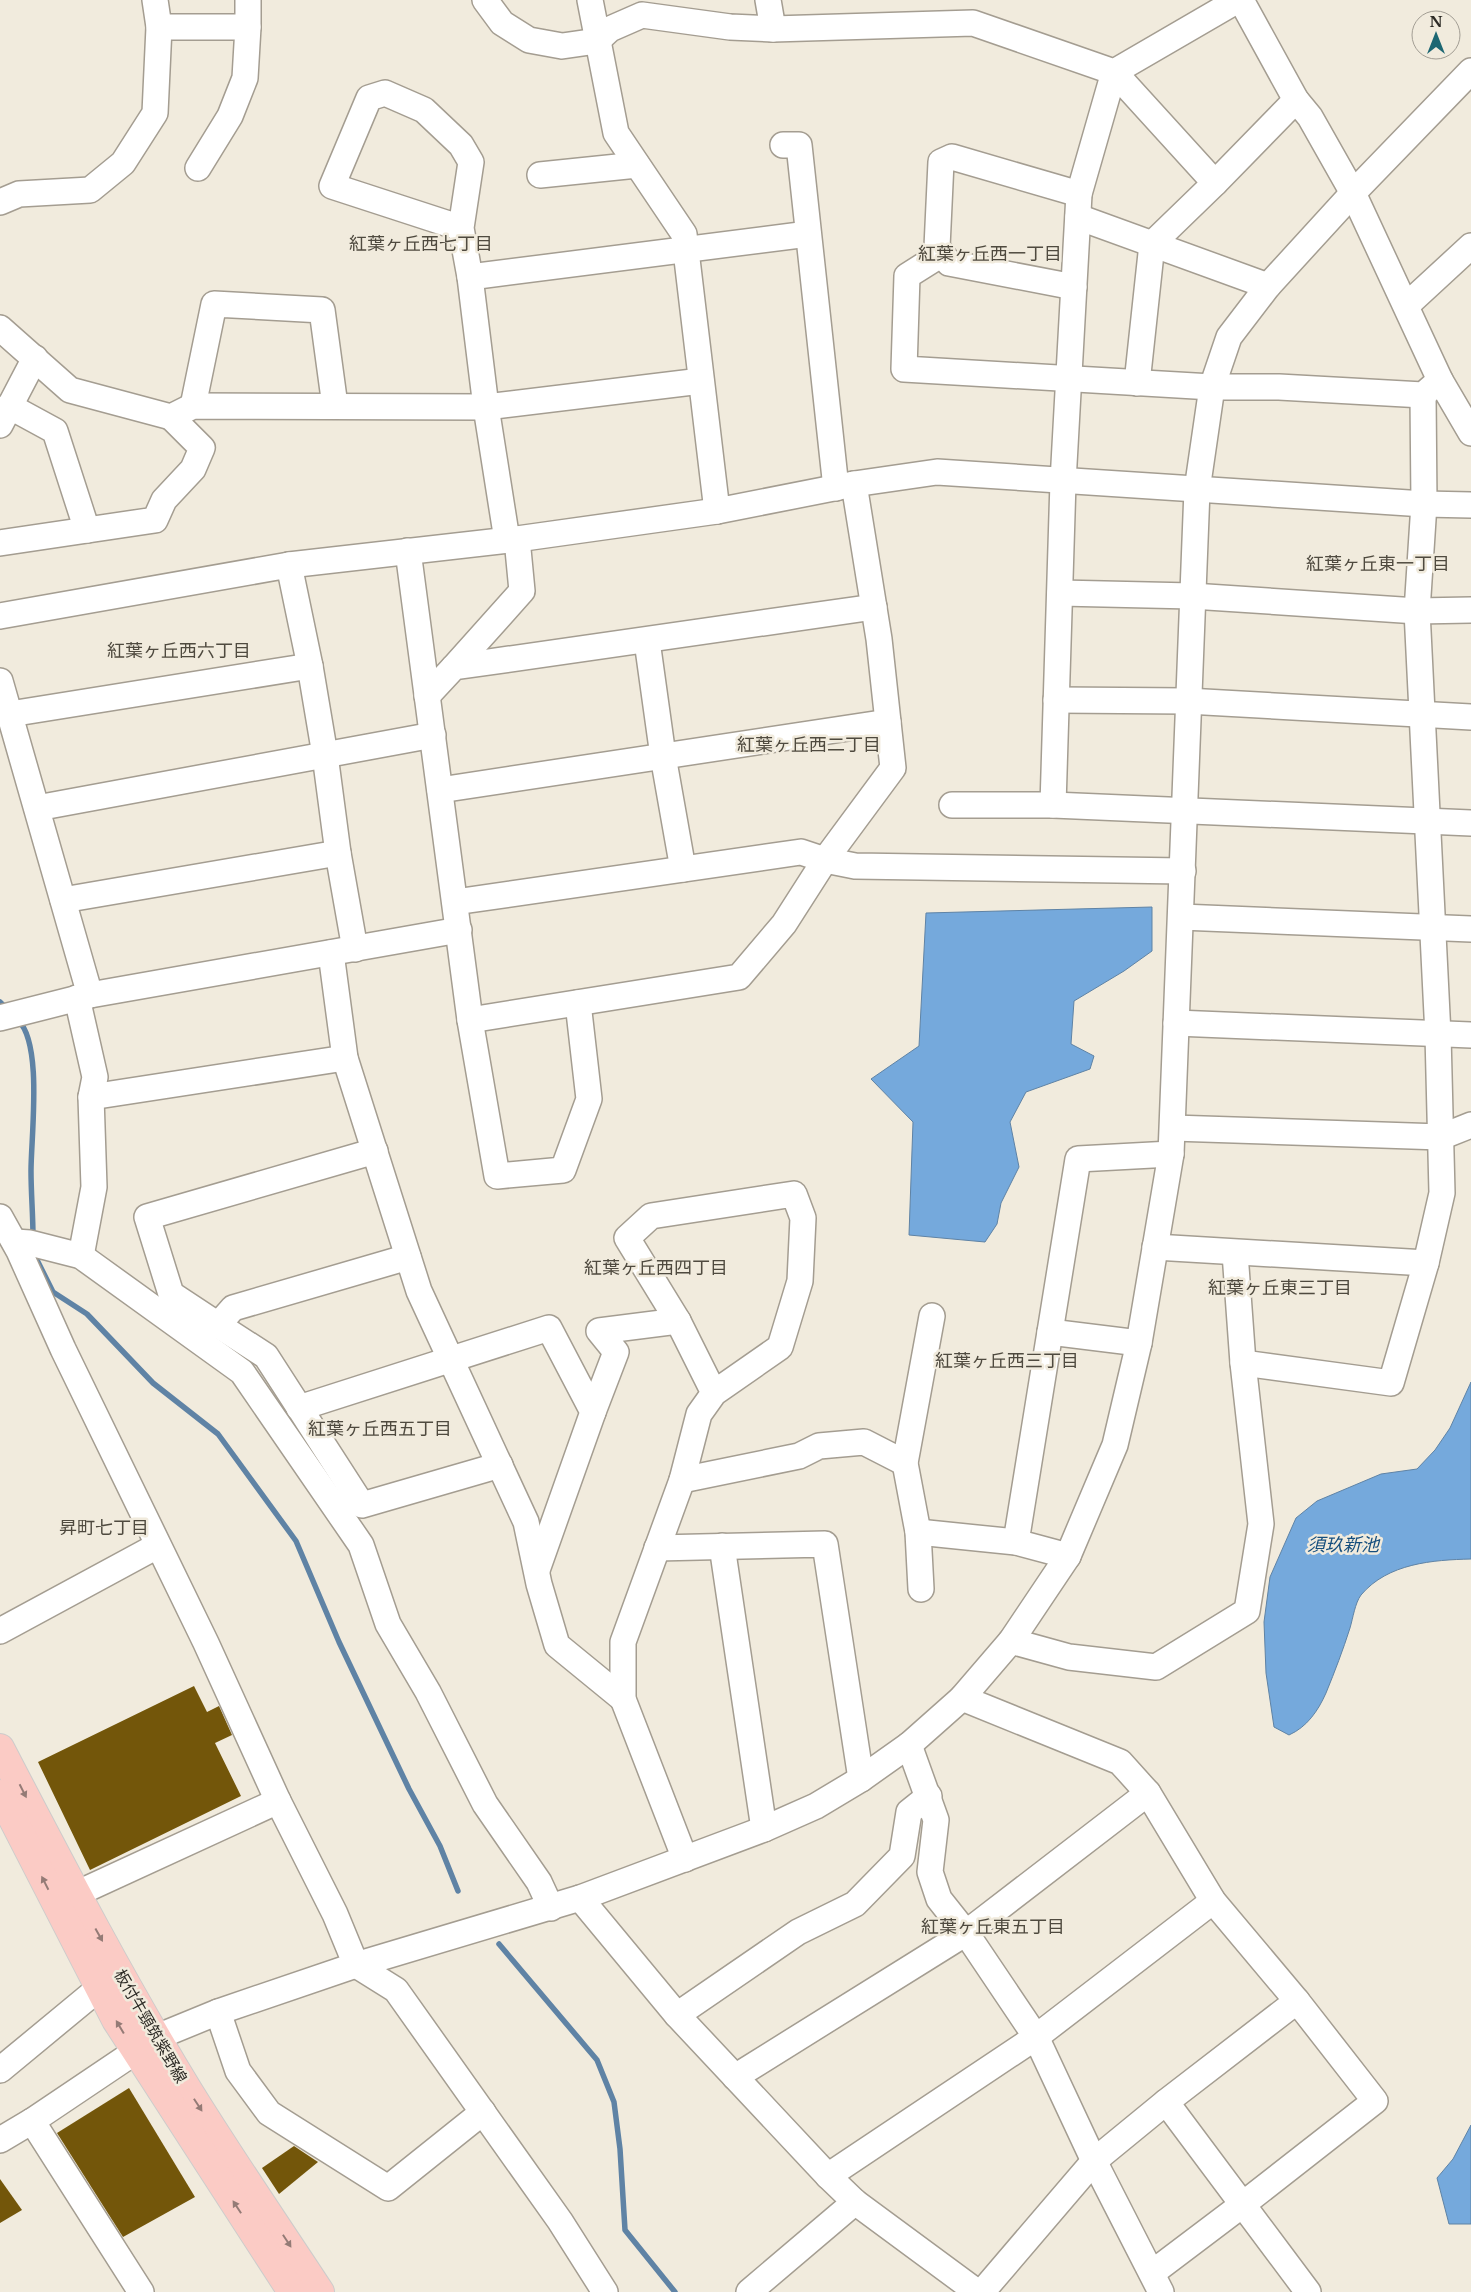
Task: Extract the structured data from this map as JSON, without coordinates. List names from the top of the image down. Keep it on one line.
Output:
{"streets":{"main road":["板付牛頸筑紫野線"]},"districts":["紅葉ヶ丘西七丁目","紅葉ヶ丘西一丁目","紅葉ヶ丘東一丁目","紅葉ヶ丘西六丁目","紅葉ヶ丘西二丁目","紅葉ヶ丘西四丁目","紅葉ヶ丘東三丁目","紅葉ヶ丘西三丁目","紅葉ヶ丘西五丁目","昇町七丁目","紅葉ヶ丘東五丁目"],"water":["須玖新池"],"north":"top"}
